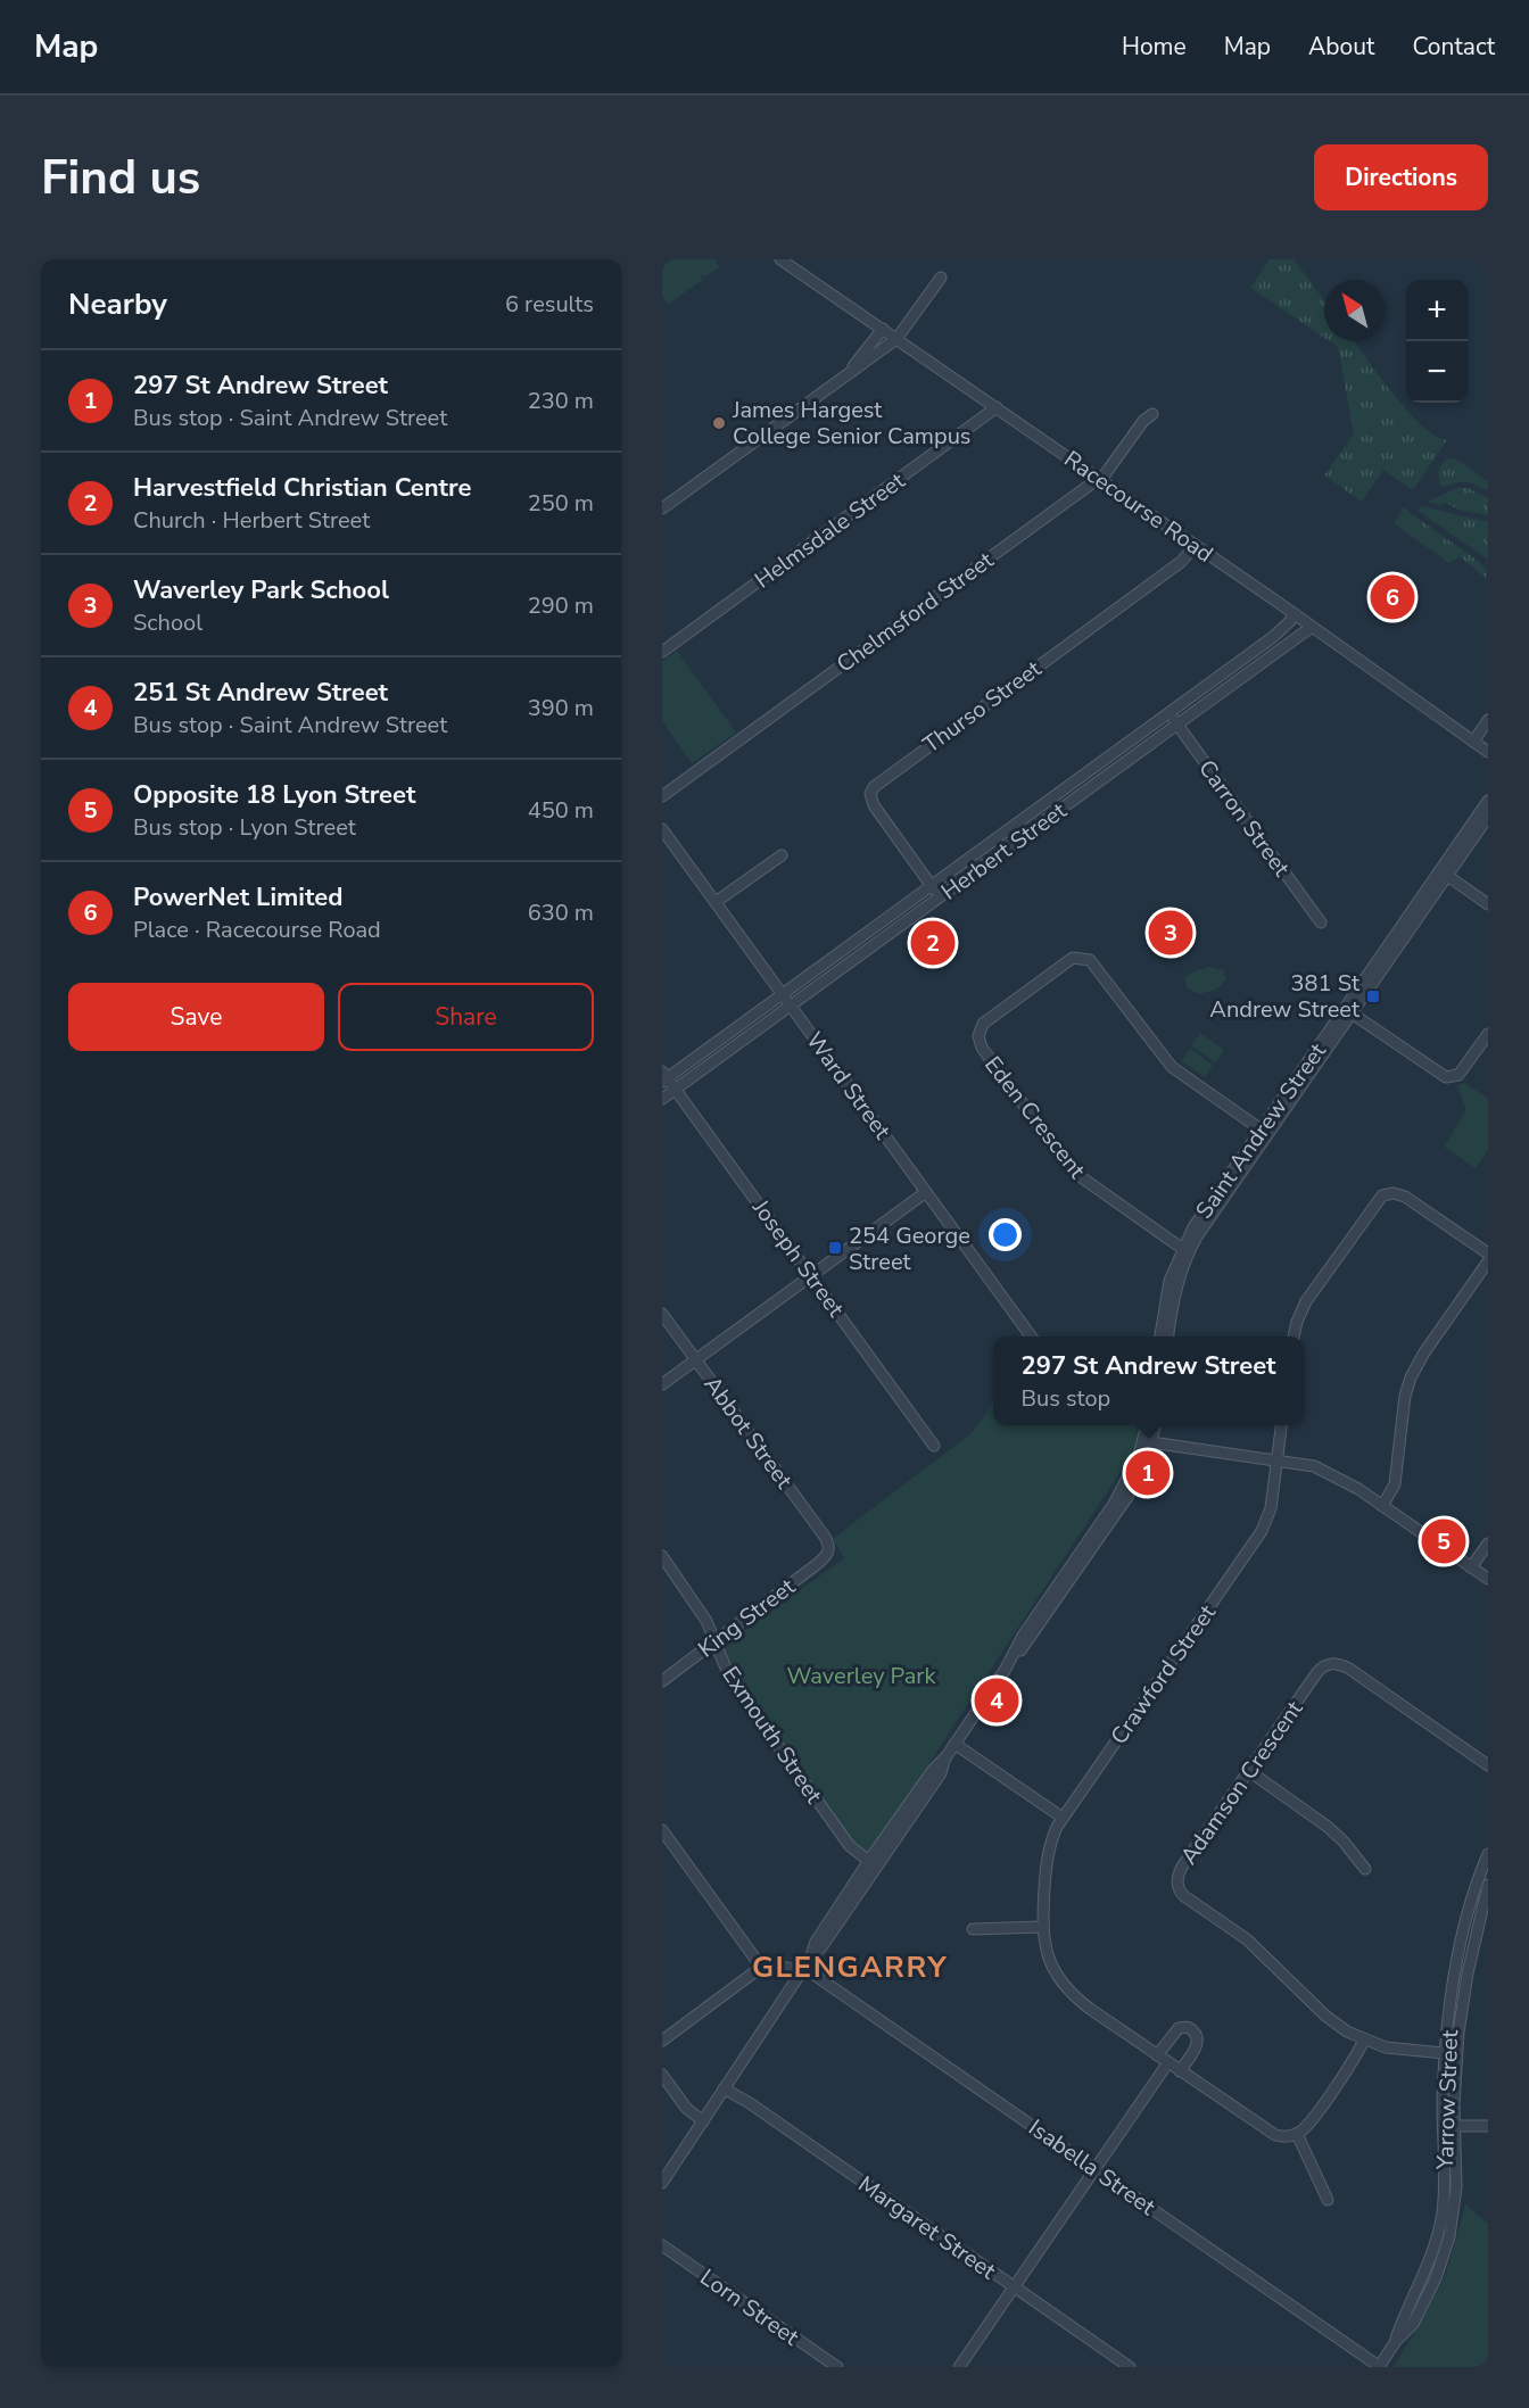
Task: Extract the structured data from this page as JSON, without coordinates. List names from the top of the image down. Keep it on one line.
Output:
{"streets":{"street":["Racecourse Road","Helmsdale Street","Chelmsford Street","Thurso Street","Carron Street","Herbert Street","Ward Street","Eden Crescent","Saint Andrew Street","Joseph Street","Abbot Street","King Street","Crawford Street","Exmouth Street","Adamson Crescent","Yarrow Street","Isabella Street","Margaret Street","Lorn Street"]},"crossings":[["Racecourse Road","Helmsdale Street"],["Racecourse Road","Chelmsford Street"],["Racecourse Road","Thurso Street"],["Racecourse Road","Herbert Street"],["Thurso Street","Herbert Street"],["Carron Street","Herbert Street"],["Herbert Street","Ward Street"],["Herbert Street","Joseph Street"],["Eden Crescent","Saint Andrew Street"],["Abbot Street","King Street"],["King Street","Exmouth Street"],["Adamson Crescent","Yarrow Street"],["Yarrow Street","Isabella Street"]],"districts":["GLENGARRY"],"parks":["Waverley Park"],"places":{"other":["James Hargest College Senior Campus"],"transit":["381 St Andrew Street","254 George Street"]},"north":"top left","page":{"header":"Map","nav":["Home","Map","About","Contact"],"buttons":["Directions",["Save","Share"]],"title":"Find us","heading":["Nearby","6 results"],"map_buttons":["+","−"],"list":[{"mark":"1","name":"297 St Andrew Street","note":"Bus stop · Saint Andrew Street","value":"230 m"},{"mark":"2","name":"Harvestfield Christian Centre","note":"Church · Herbert Street","value":"250 m"},{"mark":"3","name":"Waverley Park School","note":"School","value":"290 m"},{"mark":"4","name":"251 St Andrew Street","note":"Bus stop · Saint Andrew Street","value":"390 m"},{"mark":"5","name":"Opposite 18 Lyon Street","note":"Bus stop · Lyon Street","value":"450 m"},{"mark":"6","name":"PowerNet Limited","note":"Place · Racecourse Road","value":"630 m"}],"pins":["6","3","2","1","5","4"],"popup":["297 St Andrew Street","Bus stop"]}}
